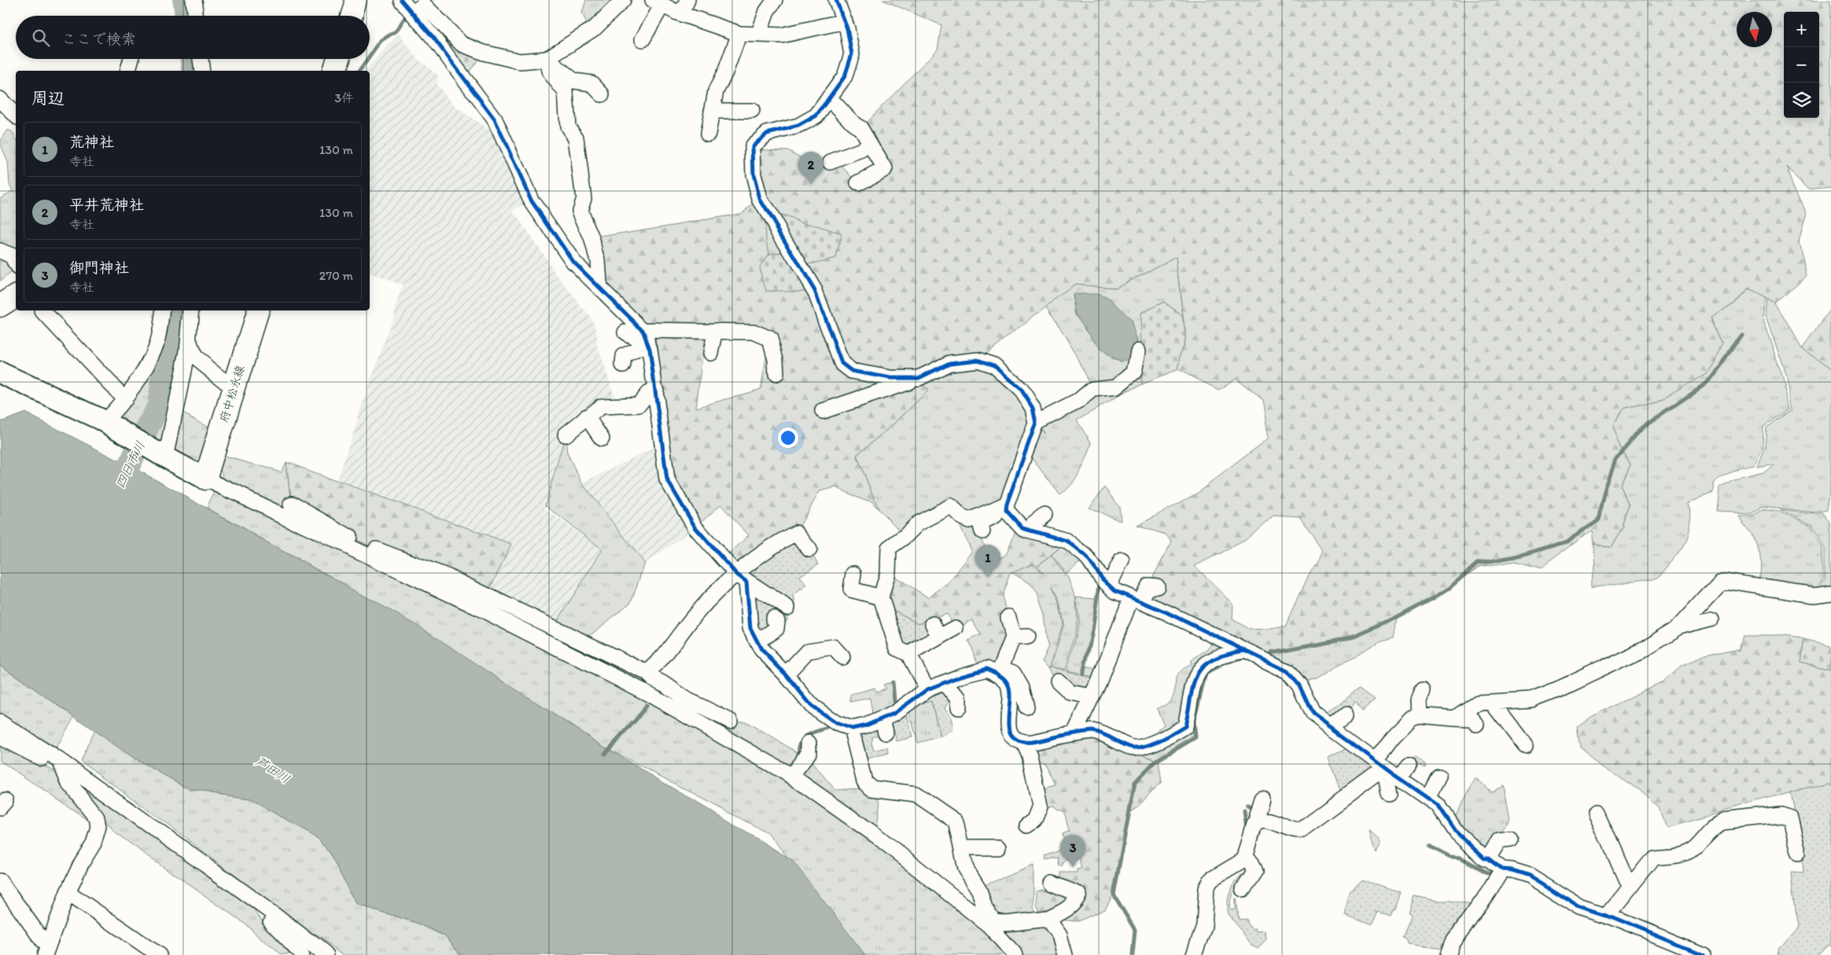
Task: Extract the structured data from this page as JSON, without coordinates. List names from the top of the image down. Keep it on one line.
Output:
{"streets":{"main road":["府中松永線"]},"water":["四日市川","芦田川"],"north":"bottom","page":{"map_buttons":["+","−"],"search":"ここで検索","heading":["周辺","3件"],"list":[{"mark":"1","name":"荒神社","note":"寺社","value":"130 m"},{"mark":"2","name":"平井荒神社","note":"寺社","value":"130 m"},{"mark":"3","name":"御門神社","note":"寺社","value":"270 m"}],"pins":["2","1","3"]}}
